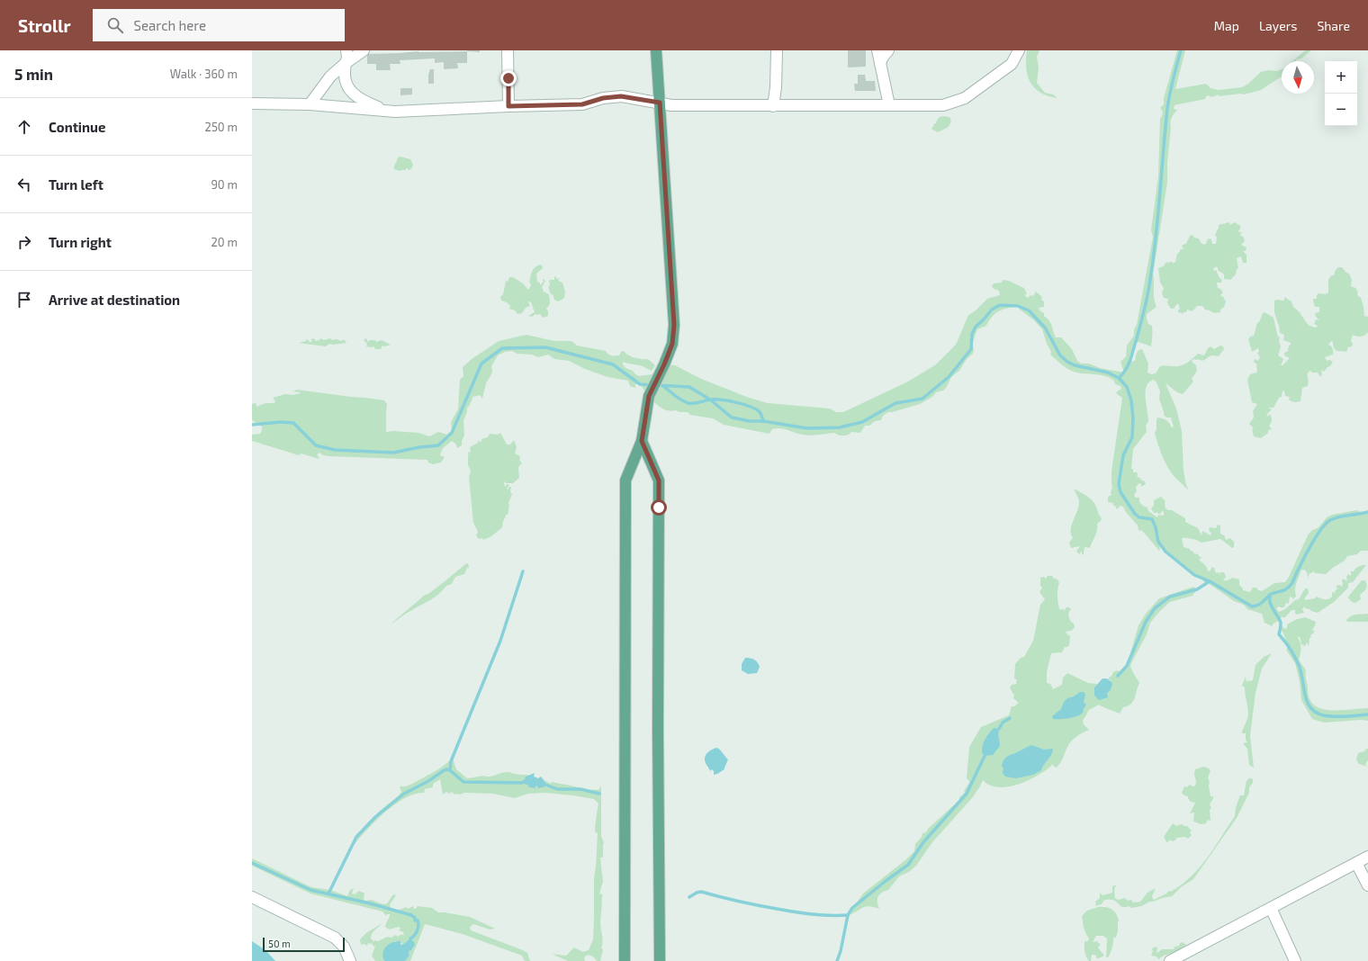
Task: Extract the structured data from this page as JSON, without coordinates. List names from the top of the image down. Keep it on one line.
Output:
{"scale_bar":"50 m","north":"bottom","page":{"header":"Strollr","search":"Search here","nav":["Map","Layers","Share"],"heading":["5 min","Walk · 360 m"],"map_buttons":["+","−"],"list":[["Continue","250 m"],["Turn left","90 m"],["Turn right","20 m"],"Arrive at destination"],"scale":"50 m"}}
